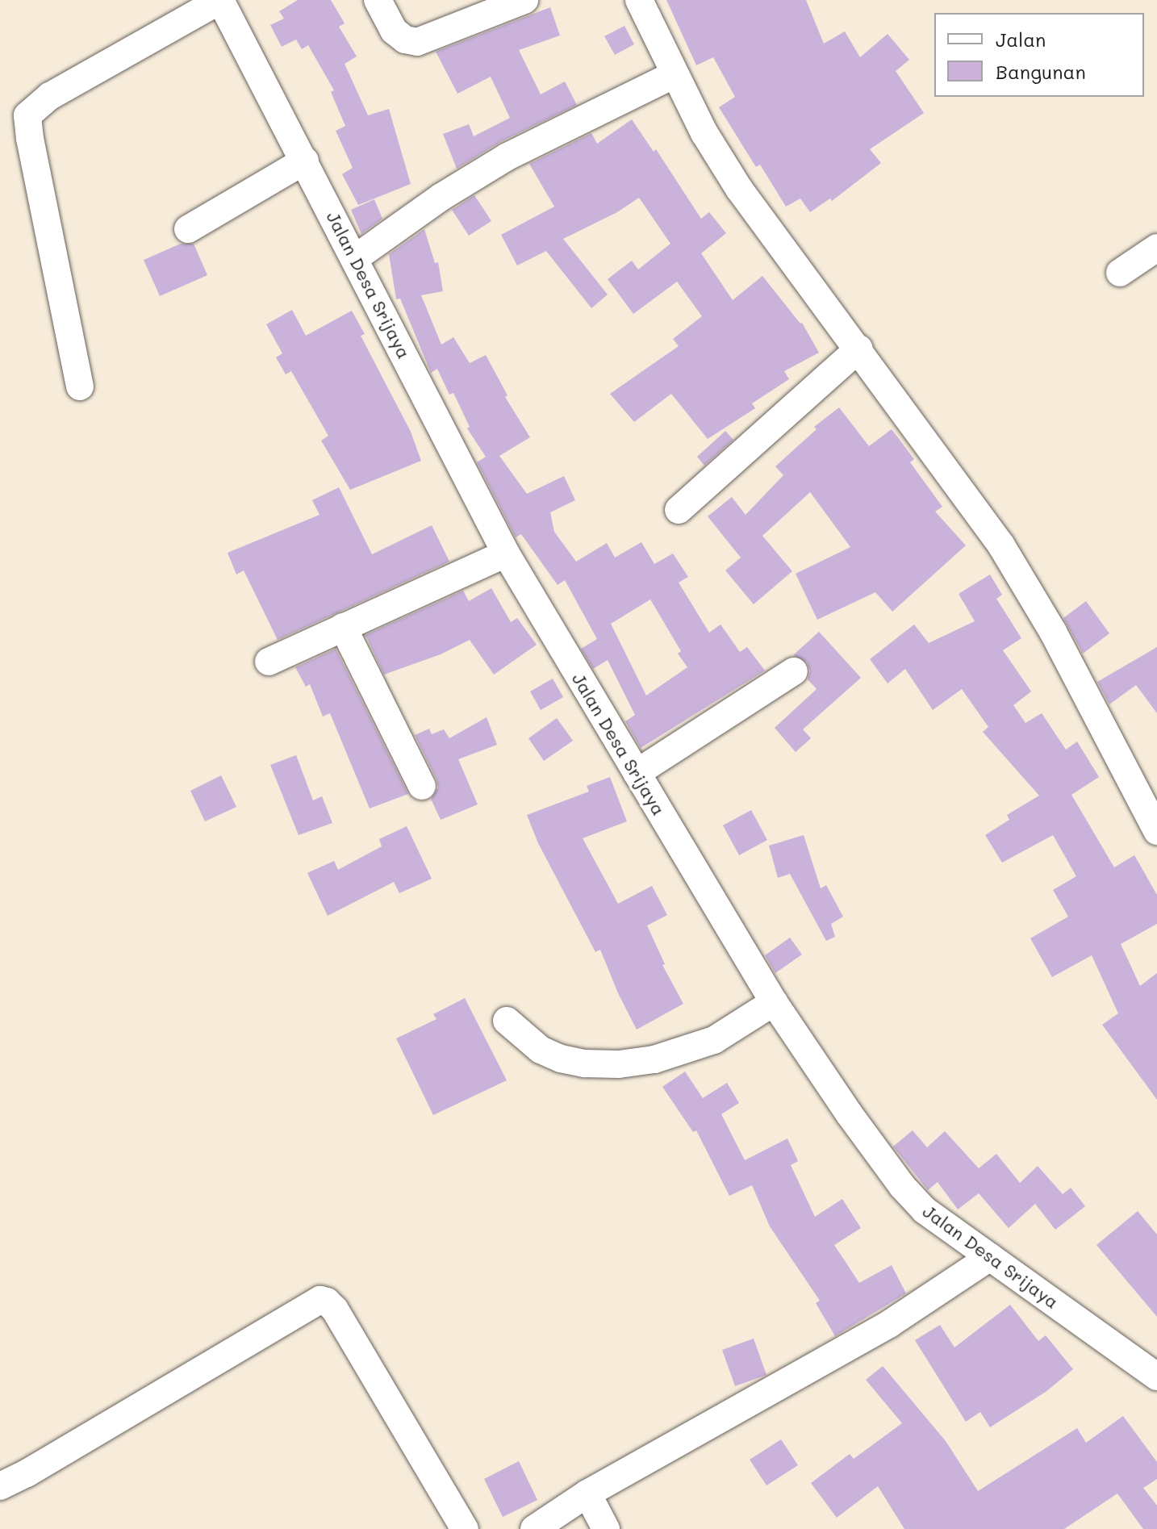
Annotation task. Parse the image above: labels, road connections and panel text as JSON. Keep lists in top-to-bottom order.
{
  "streets": {
    "street": ["Jalan Desa Srijaya"]
  },
  "legend": ["Jalan", "Bangunan"]
}
